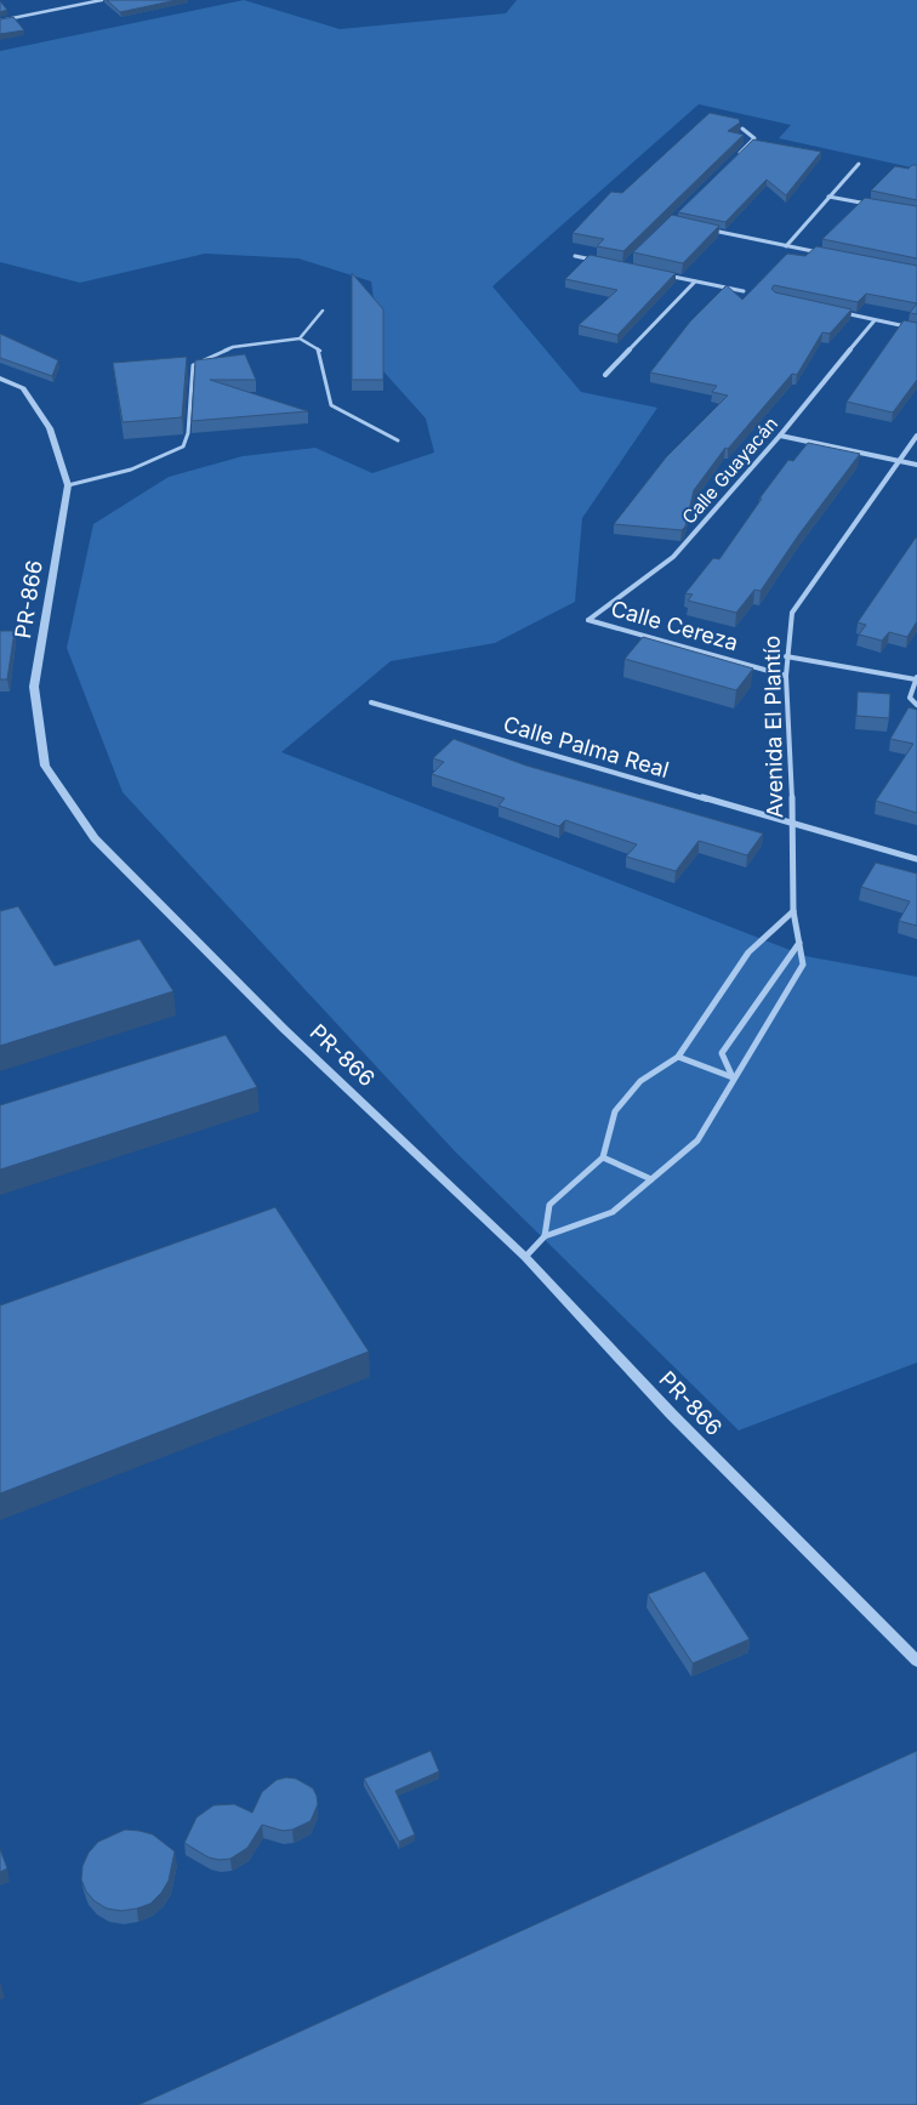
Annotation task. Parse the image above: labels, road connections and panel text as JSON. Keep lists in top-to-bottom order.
{
  "streets": {
    "street": [
      "Calle Guayacán",
      "PR-866",
      "Calle Cereza",
      "Avenida El Plantío",
      "Calle Palma Real"
    ]
  },
  "crossings": [
    ["Calle Guayacán", "Calle Cereza"],
    ["PR-866", "Avenida El Plantío"],
    ["Calle Cereza", "Avenida El Plantío"],
    ["Avenida El Plantío", "Calle Palma Real"]
  ]
}
